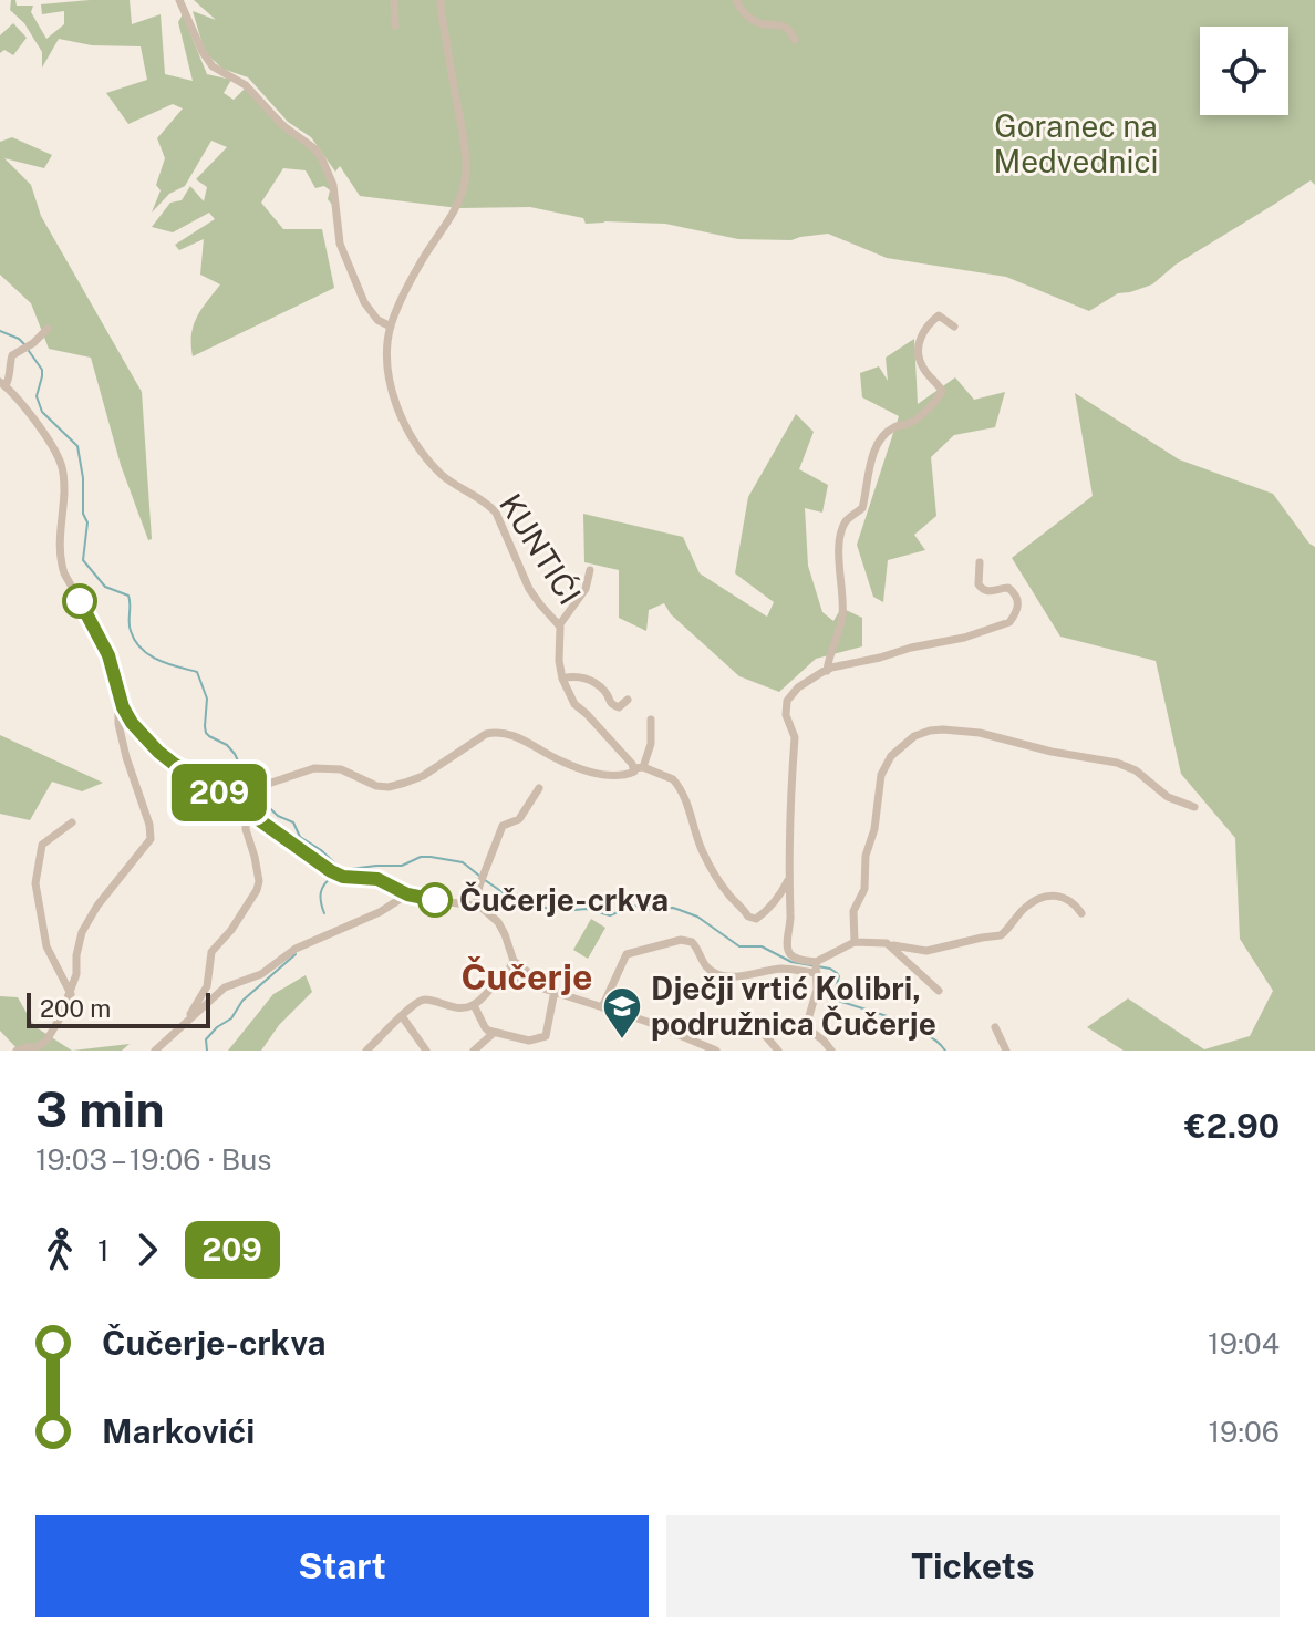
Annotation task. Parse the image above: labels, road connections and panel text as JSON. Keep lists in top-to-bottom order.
{
  "streets": {
    "street": ["KUNTIĆI"]
  },
  "districts": ["Čučerje"],
  "parks": ["Goranec na Medvednici"],
  "places": {
    "other": ["Čučerje-crkva"],
    "school or university": ["Dječji vrtić Kolibri, podružnica Čučerje"]
  },
  "lines": ["bus line 209"],
  "scale_bar": "200 m",
  "page": {
    "on_map": "209",
    "scale": "200 m",
    "heading": ["3 min", "19:03 – 19:06 · Bus", "€2.90"],
    "legs": ["1", "209"],
    "list": [
      {
        "name": "Čučerje-crkva",
        "value": "19:04"
      },
      {
        "name": "Markovići",
        "value": "19:06"
      }
    ],
    "buttons": ["Start", "Tickets"]
  }
}
